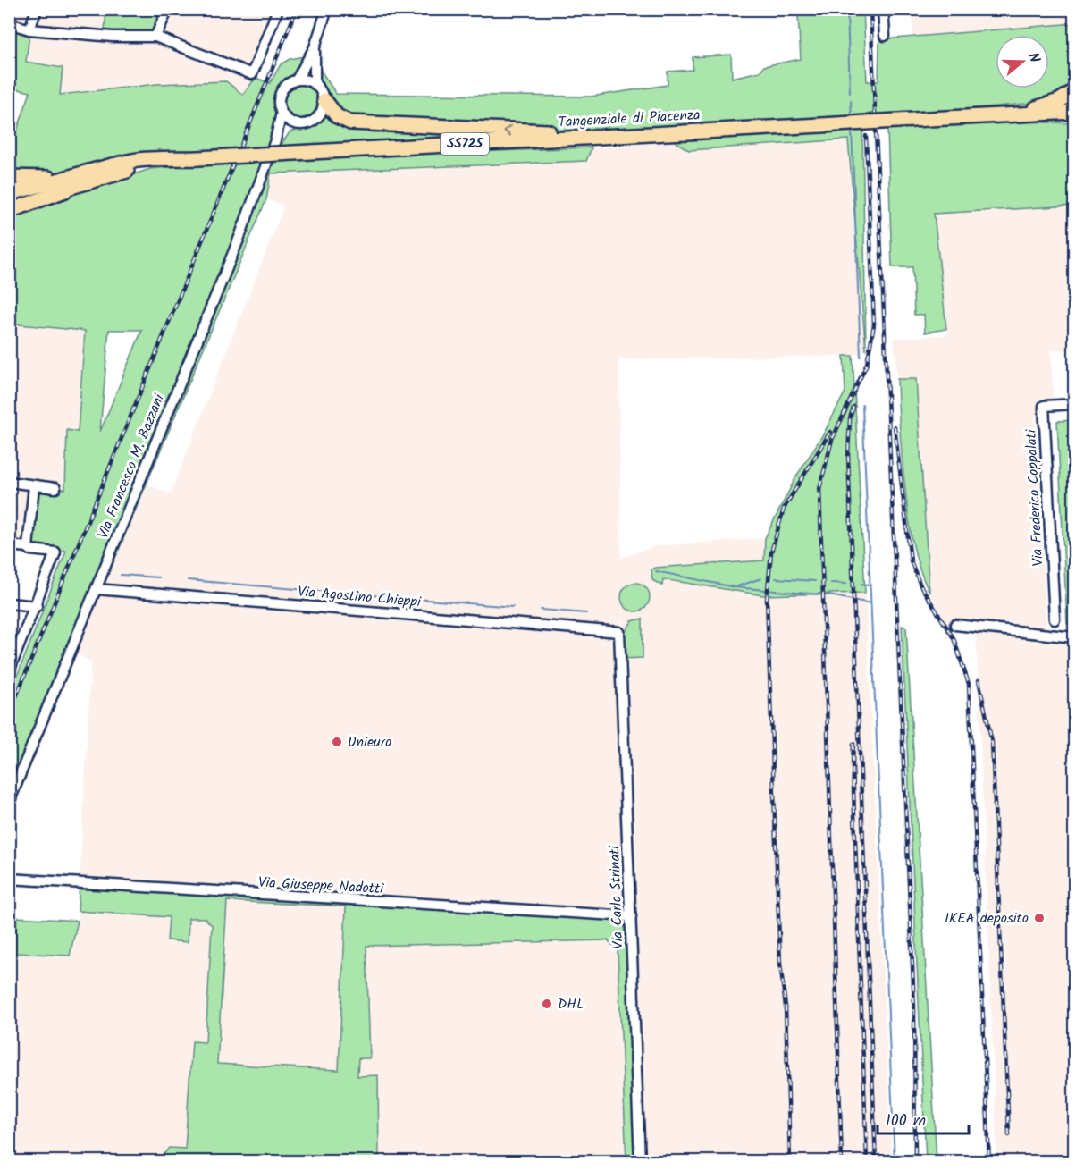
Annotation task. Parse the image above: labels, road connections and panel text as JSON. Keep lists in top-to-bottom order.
{
  "streets": {
    "highway": ["Tangenziale di Piacenza", "SS725"],
    "street": [
      "Via Francesco M. Bazzani",
      "Via Frederico Coppalati",
      "Via Agostino Chieppi",
      "Via Giuseppe Nadotti",
      "Via Carlo Strinati"
    ]
  },
  "crossings": [
    ["Via Francesco M. Bazzani", "Via Agostino Chieppi"],
    ["Via Agostino Chieppi", "Via Carlo Strinati"],
    ["Via Giuseppe Nadotti", "Via Carlo Strinati"]
  ],
  "places": ["Unieuro", "IKEA deposito", "DHL"],
  "scale_bar": "100 m",
  "north": "right"
}
